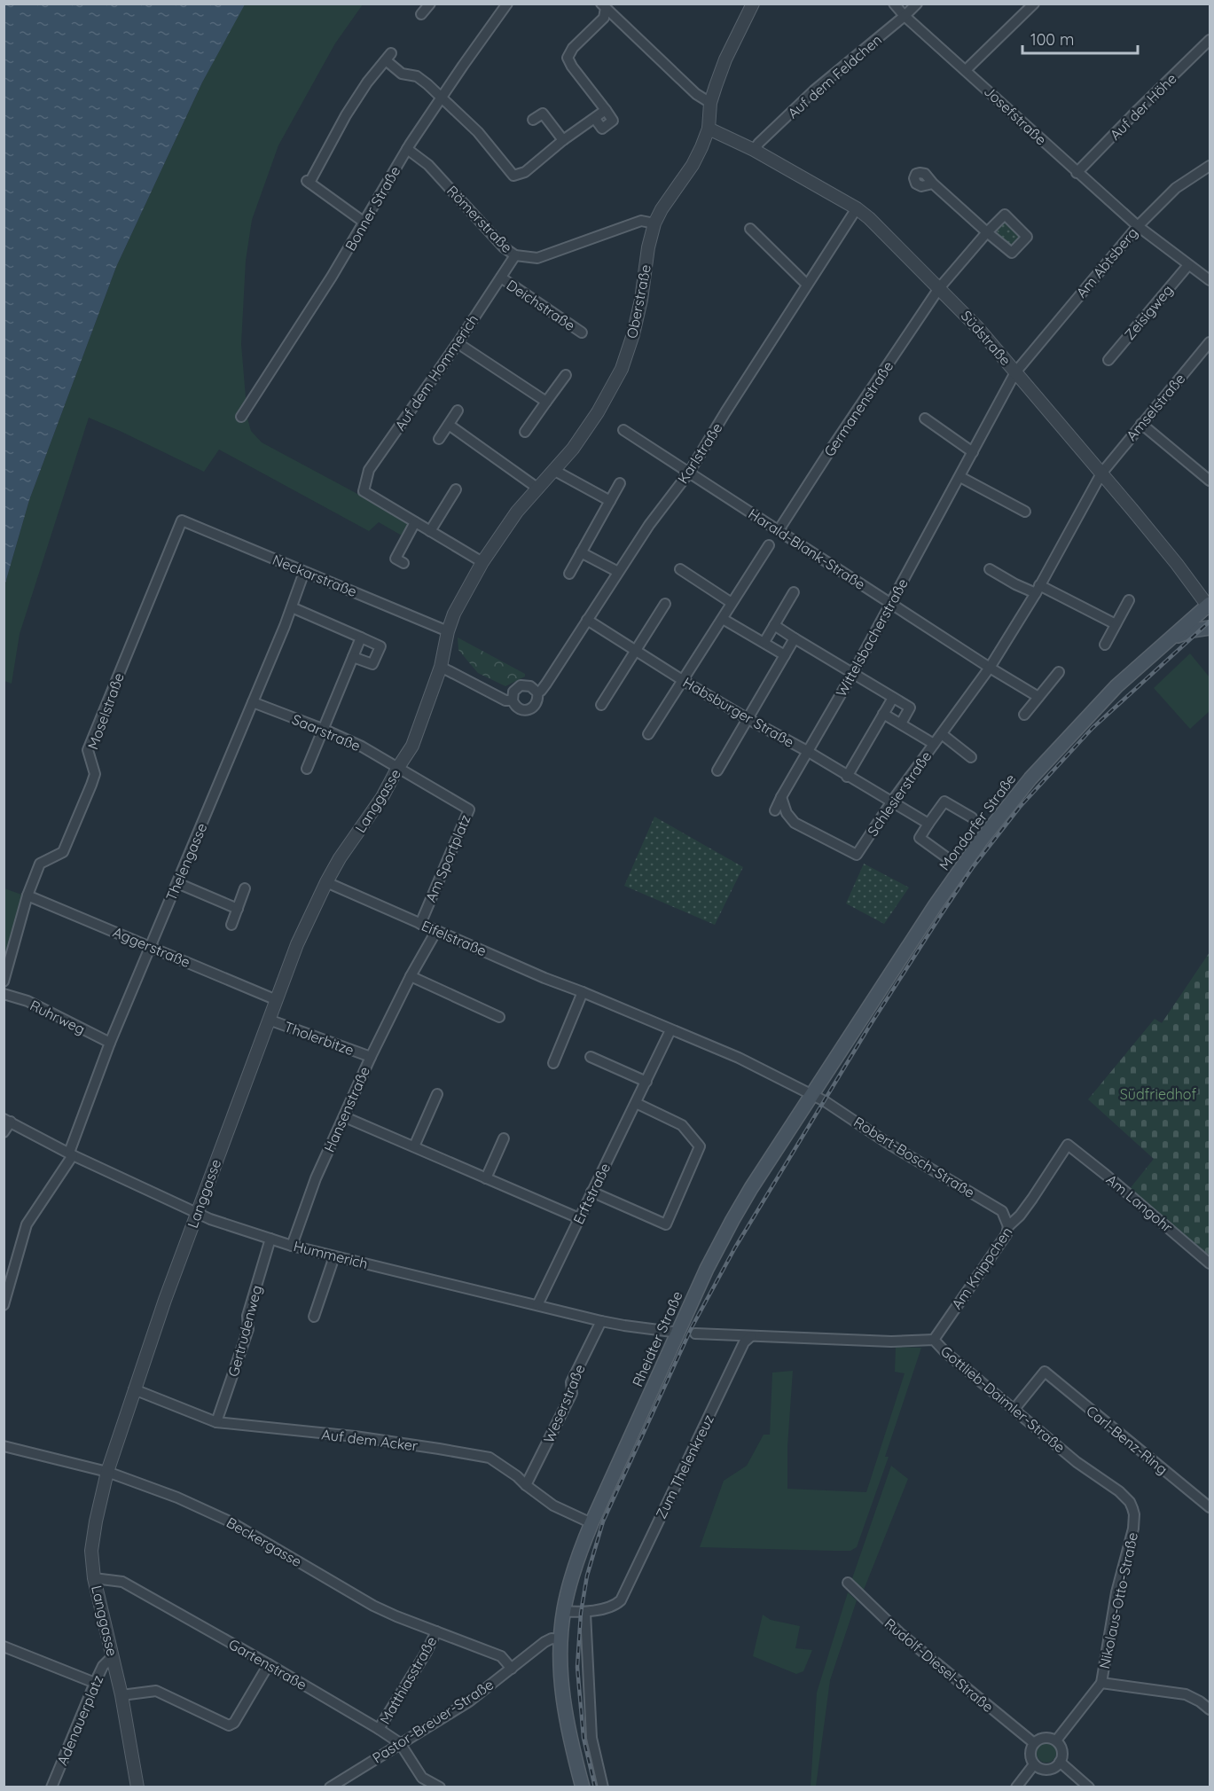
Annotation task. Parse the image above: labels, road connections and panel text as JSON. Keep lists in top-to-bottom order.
{
  "streets": {
    "main road": ["Mondorfer Straße", "Rheidter Straße"],
    "street": [
      "Auf dem Feldchen",
      "Auf der Höhe",
      "Josefstraße",
      "Bonner Straße",
      "Römerstraße",
      "Am Abtsberg",
      "Oberstraße",
      "Deichstraße",
      "Zeisigweg",
      "Südstraße",
      "Auf dem Hommerich",
      "Amselstraße",
      "Germanenstraße",
      "Karlstraße",
      "Harald-Blank-Straße",
      "Neckarstraße",
      "Wittelsbacherstraße",
      "Moselstraße",
      "Habsburger Straße",
      "Saarstraße",
      "Schlesierstraße",
      "Langgasse",
      "Am Sportplatz",
      "Thelengasse",
      "Eifelstraße",
      "Aggerstraße",
      "Ruhrweg",
      "Tholerbitze",
      "Hansenstraße",
      "Robert-Bosch-Straße",
      "Erftstraße",
      "Am Langohr",
      "Hummerich",
      "Am Knippchen",
      "Gertrudenweg",
      "Gottlieb-Daimler-Straße",
      "Weserstraße",
      "Auf dem Acker",
      "Carl-Benz-Ring",
      "Zum Thelenkreuz",
      "Beckergasse",
      "Nikolaus-Otto-Straße",
      "Gartenstraße",
      "Rudolf-Diesel-Straße",
      "Matthiasstraße",
      "Adenauerplatz",
      "Pastor-Breuer-Straße"
    ]
  },
  "crossings": [
    ["Auf dem Feldchen", "Josefstraße"],
    ["Auf dem Feldchen", "Südstraße"],
    ["Auf der Höhe", "Josefstraße"],
    ["Josefstraße", "Am Abtsberg"],
    ["Josefstraße", "Zeisigweg"],
    ["Bonner Straße", "Römerstraße"],
    ["Römerstraße", "Oberstraße"],
    ["Römerstraße", "Auf dem Hommerich"],
    ["Am Abtsberg", "Südstraße"],
    ["Am Abtsberg", "Wittelsbacherstraße"],
    ["Oberstraße", "Südstraße"],
    ["Oberstraße", "Neckarstraße"],
    ["Oberstraße", "Langgasse"],
    ["Deichstraße", "Auf dem Hommerich"],
    ["Südstraße", "Amselstraße"],
    ["Südstraße", "Germanenstraße"],
    ["Südstraße", "Karlstraße"],
    ["Südstraße", "Wittelsbacherstraße"],
    ["Südstraße", "Schlesierstraße"],
    ["Südstraße", "Mondorfer Straße"],
    ["Amselstraße", "Schlesierstraße"],
    ["Germanenstraße", "Harald-Blank-Straße"],
    ["Karlstraße", "Harald-Blank-Straße"],
    ["Karlstraße", "Habsburger Straße"],
    ["Karlstraße", "Langgasse"],
    ["Harald-Blank-Straße", "Wittelsbacherstraße"],
    ["Harald-Blank-Straße", "Schlesierstraße"],
    ["Neckarstraße", "Moselstraße"],
    ["Neckarstraße", "Langgasse"],
    ["Neckarstraße", "Thelengasse"],
    ["Wittelsbacherstraße", "Habsburger Straße"],
    ["Wittelsbacherstraße", "Schlesierstraße"],
    ["Moselstraße", "Aggerstraße"],
    ["Habsburger Straße", "Schlesierstraße"],
    ["Saarstraße", "Langgasse"],
    ["Saarstraße", "Am Sportplatz"],
    ["Saarstraße", "Thelengasse"],
    ["Langgasse", "Am Sportplatz"],
    ["Langgasse", "Eifelstraße"],
    ["Langgasse", "Aggerstraße"],
    ["Langgasse", "Tholerbitze"],
    ["Langgasse", "Hummerich"],
    ["Langgasse", "Auf dem Acker"],
    ["Langgasse", "Beckergasse"],
    ["Langgasse", "Gartenstraße"],
    ["Langgasse", "Adenauerplatz"],
    ["Mondorfer Straße", "Eifelstraße"],
    ["Mondorfer Straße", "Robert-Bosch-Straße"],
    ["Mondorfer Straße", "Rheidter Straße"],
    ["Am Sportplatz", "Eifelstraße"],
    ["Thelengasse", "Aggerstraße"],
    ["Thelengasse", "Ruhrweg"],
    ["Thelengasse", "Hummerich"],
    ["Eifelstraße", "Hansenstraße"],
    ["Eifelstraße", "Robert-Bosch-Straße"],
    ["Eifelstraße", "Erftstraße"],
    ["Eifelstraße", "Rheidter Straße"],
    ["Tholerbitze", "Hansenstraße"],
    ["Hansenstraße", "Hummerich"],
    ["Robert-Bosch-Straße", "Am Knippchen"],
    ["Robert-Bosch-Straße", "Rheidter Straße"],
    ["Erftstraße", "Hummerich"],
    ["Am Langohr", "Am Knippchen"],
    ["Hummerich", "Gertrudenweg"],
    ["Hummerich", "Rheidter Straße"],
    ["Hummerich", "Weserstraße"],
    ["Am Knippchen", "Gottlieb-Daimler-Straße"],
    ["Gertrudenweg", "Auf dem Acker"],
    ["Rheidter Straße", "Auf dem Acker"],
    ["Rheidter Straße", "Pastor-Breuer-Straße"],
    ["Gottlieb-Daimler-Straße", "Carl-Benz-Ring"],
    ["Gottlieb-Daimler-Straße", "Zum Thelenkreuz"],
    ["Gottlieb-Daimler-Straße", "Nikolaus-Otto-Straße"],
    ["Weserstraße", "Auf dem Acker"],
    ["Beckergasse", "Matthiasstraße"],
    ["Beckergasse", "Pastor-Breuer-Straße"],
    ["Nikolaus-Otto-Straße", "Rudolf-Diesel-Straße"],
    ["Gartenstraße", "Matthiasstraße"],
    ["Gartenstraße", "Pastor-Breuer-Straße"]
  ],
  "parks": ["Südfriedhof"],
  "scale_bar": "100 m"
}
